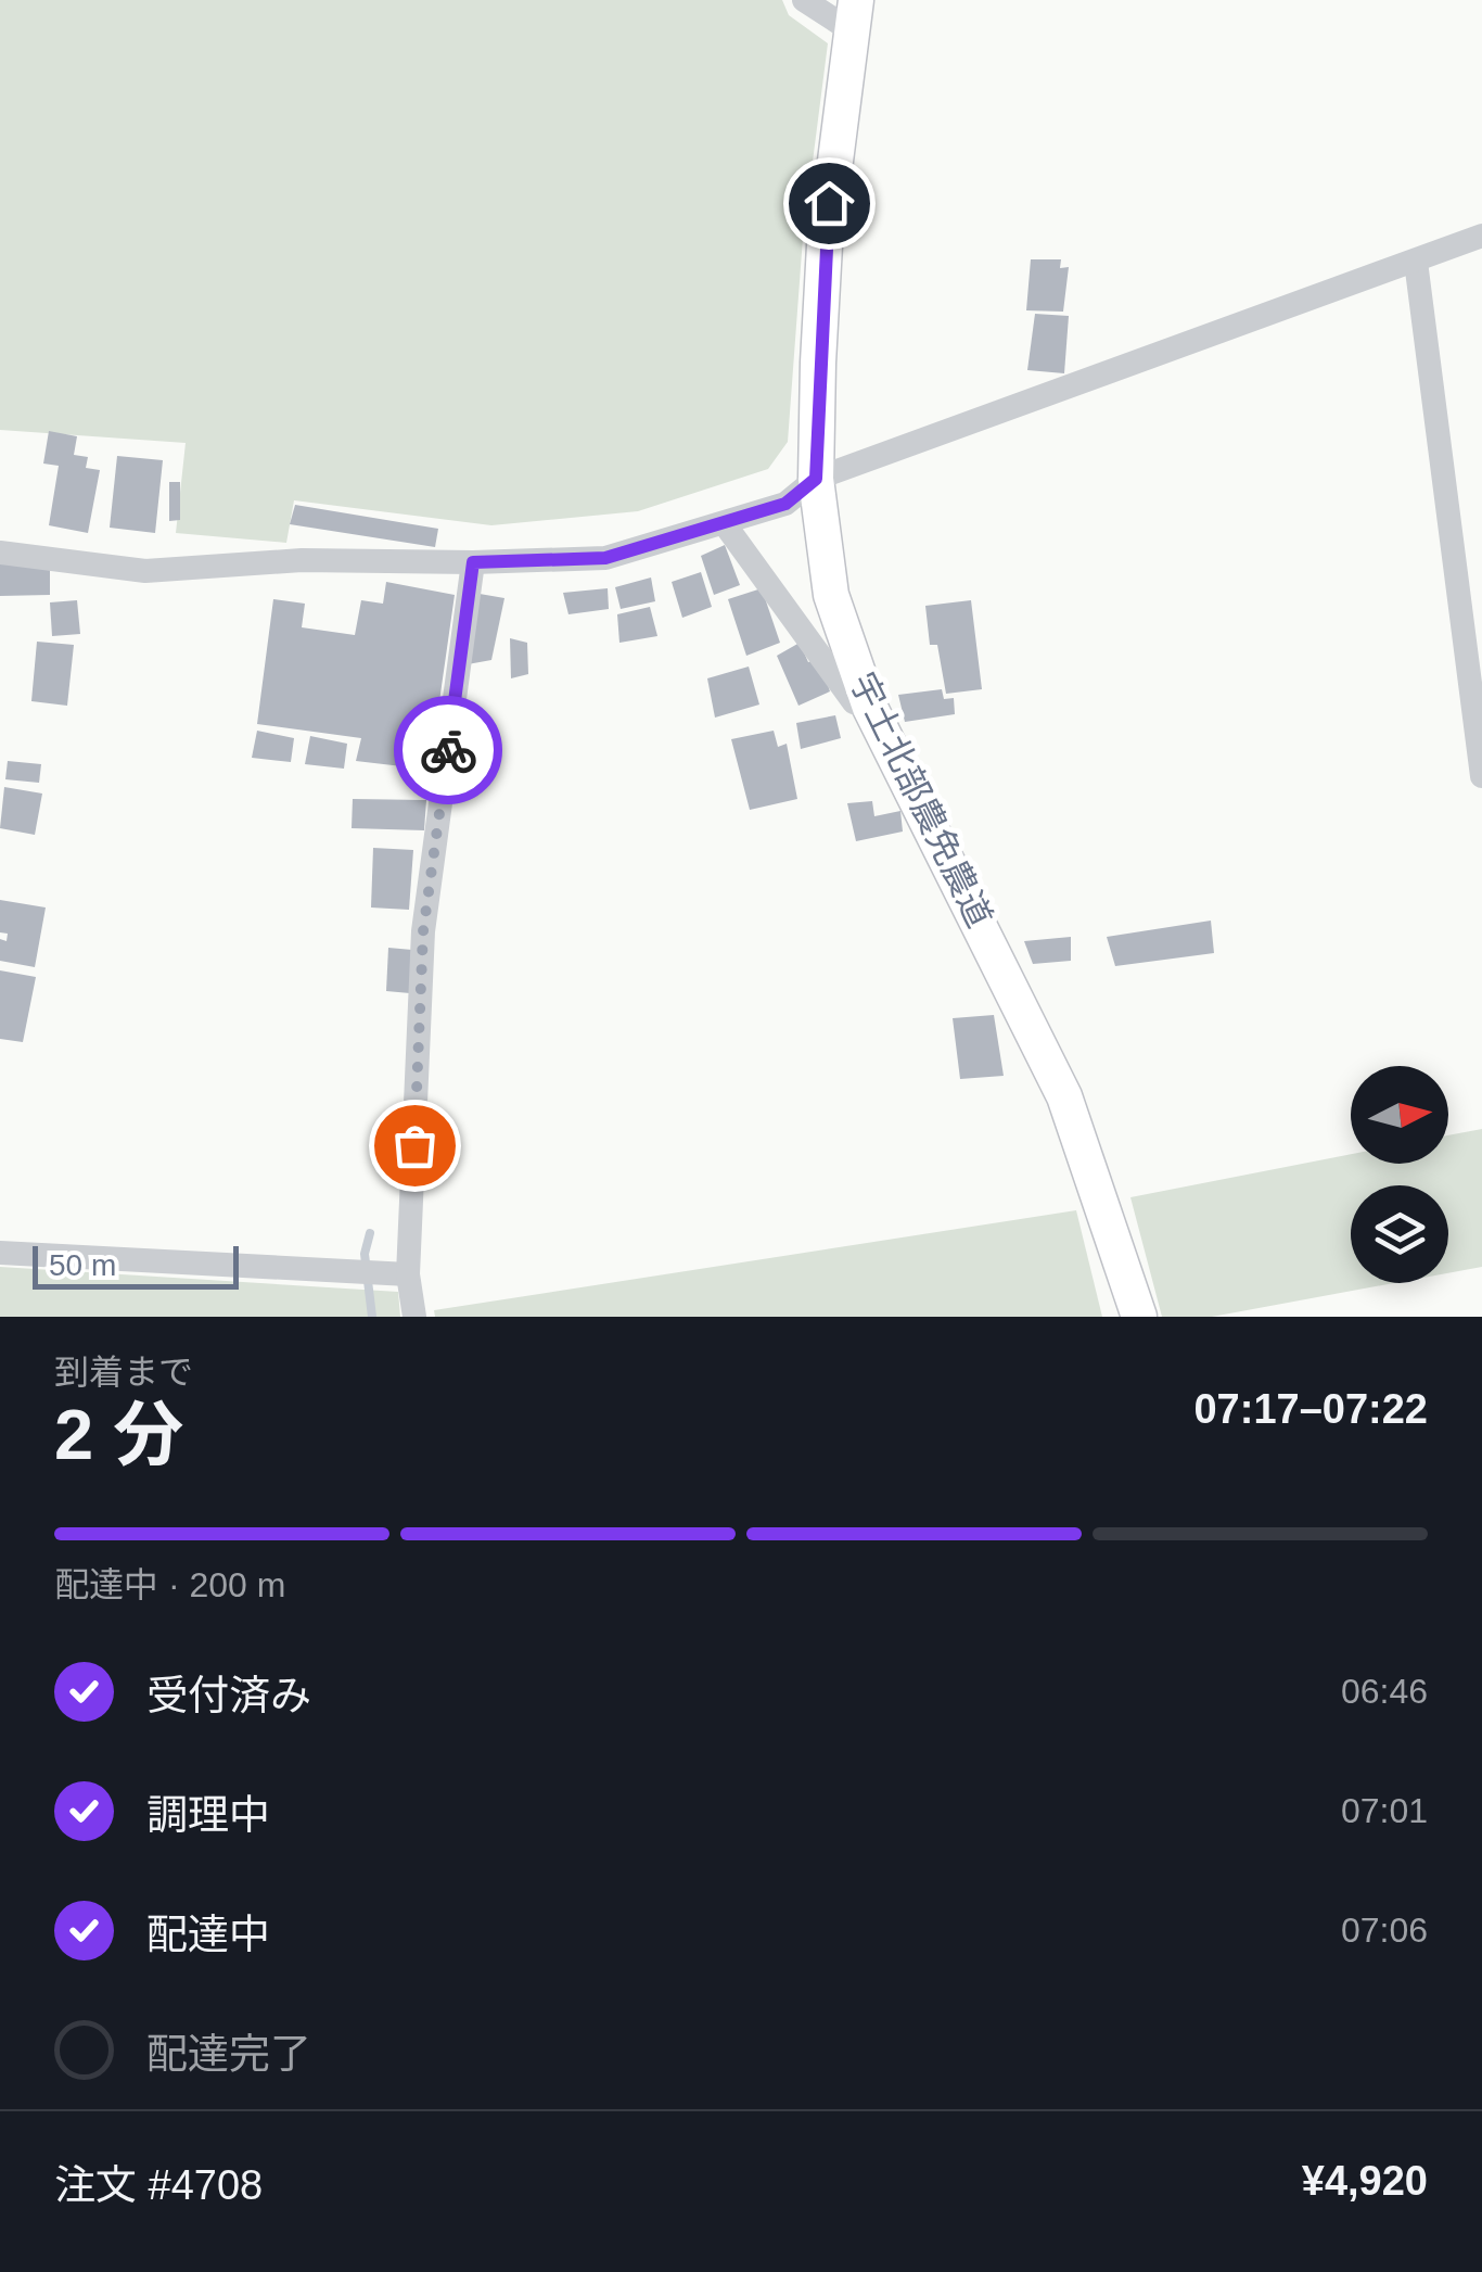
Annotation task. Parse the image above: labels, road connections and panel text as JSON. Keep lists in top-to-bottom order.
{
  "streets": {
    "street": ["宇土北部農免農道"]
  },
  "scale_bar": "50 m",
  "north": "right",
  "page": {
    "scale": "50 m",
    "heading": ["2 分", "到着まで", "07:17–07:22"],
    "panel": ["注文 #4708", "¥4,920"],
    "bar": "配達中 · 200 m",
    "list": [
      ["受付済み", "06:46"],
      ["調理中", "07:01"],
      ["配達中", "07:06"],
      "配達完了"
    ]
  }
}
